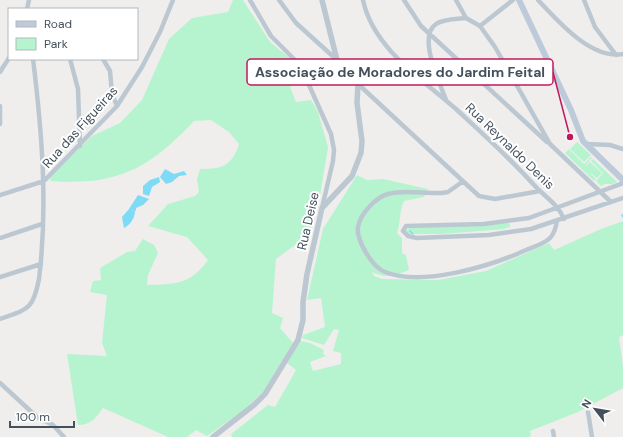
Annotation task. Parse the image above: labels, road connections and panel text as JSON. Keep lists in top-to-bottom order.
{
  "streets": {
    "street": ["Rua das Figueiras", "Rua Reynaldo Denis", "Rua Deise"]
  },
  "places": ["Associação de Moradores do Jardim Feital"],
  "legend": ["Road", "Park"],
  "scale_bar": "100 m",
  "north": "top left"
}
